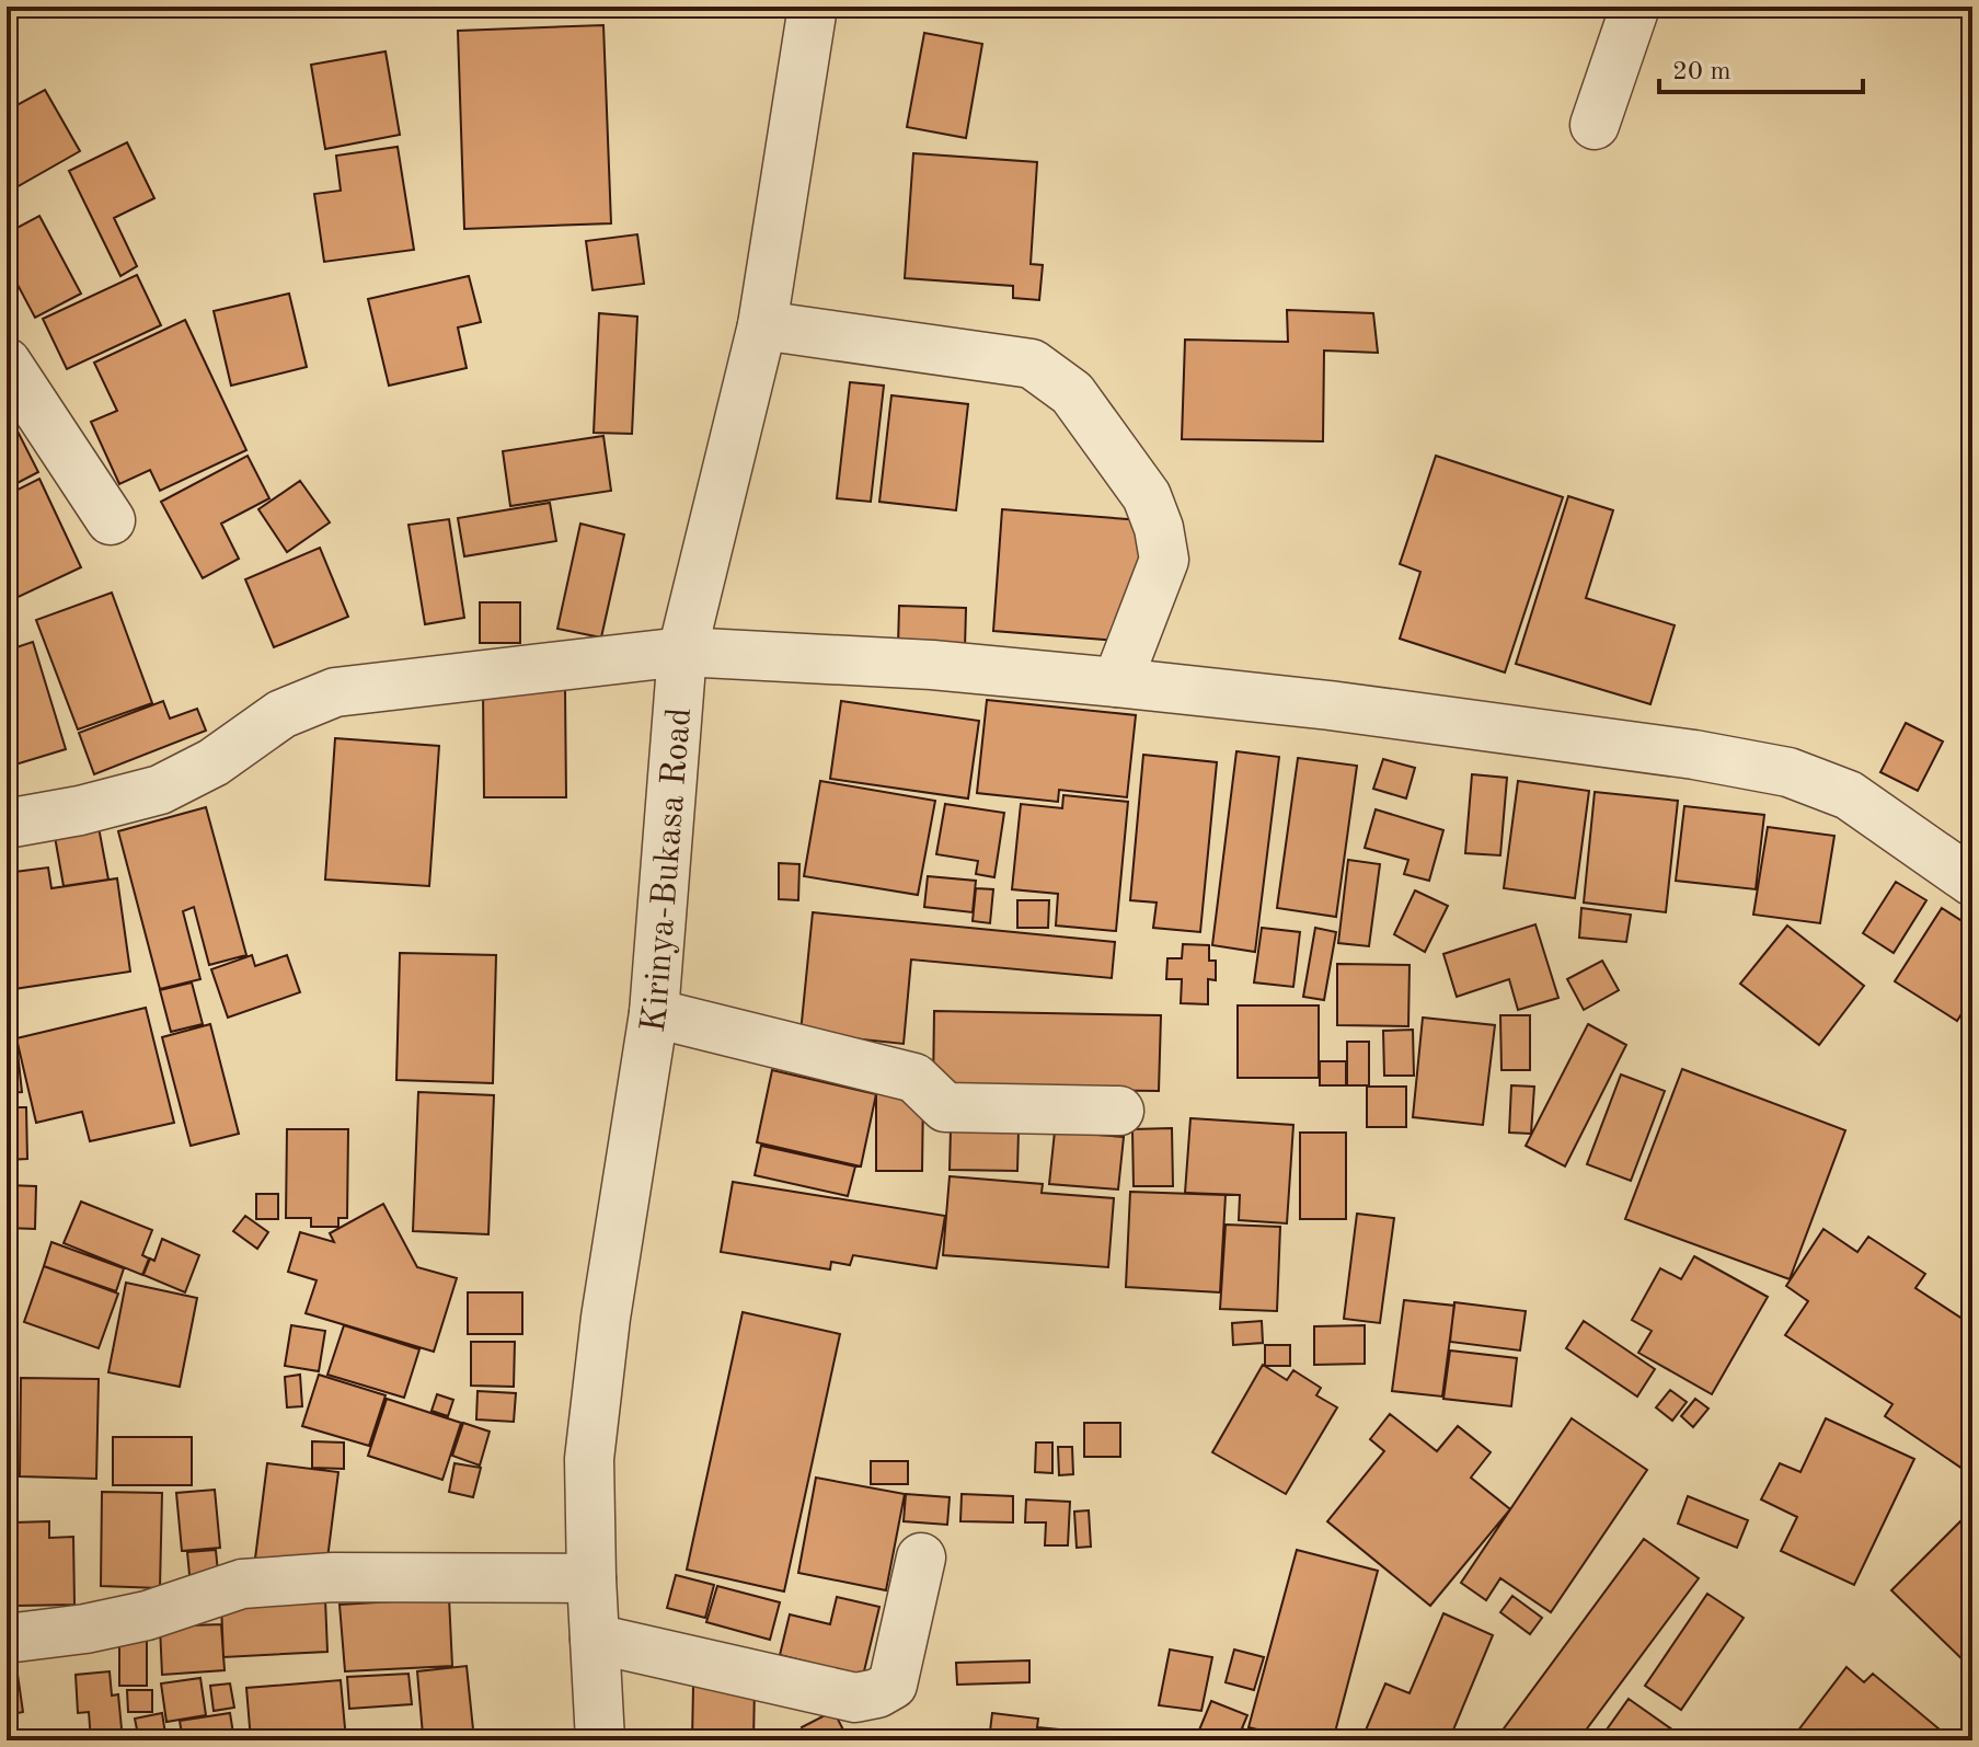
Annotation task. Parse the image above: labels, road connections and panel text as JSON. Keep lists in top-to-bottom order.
{
  "streets": {
    "street": ["Kirinya-Bukasa Road"]
  },
  "scale_bar": "20 m"
}
